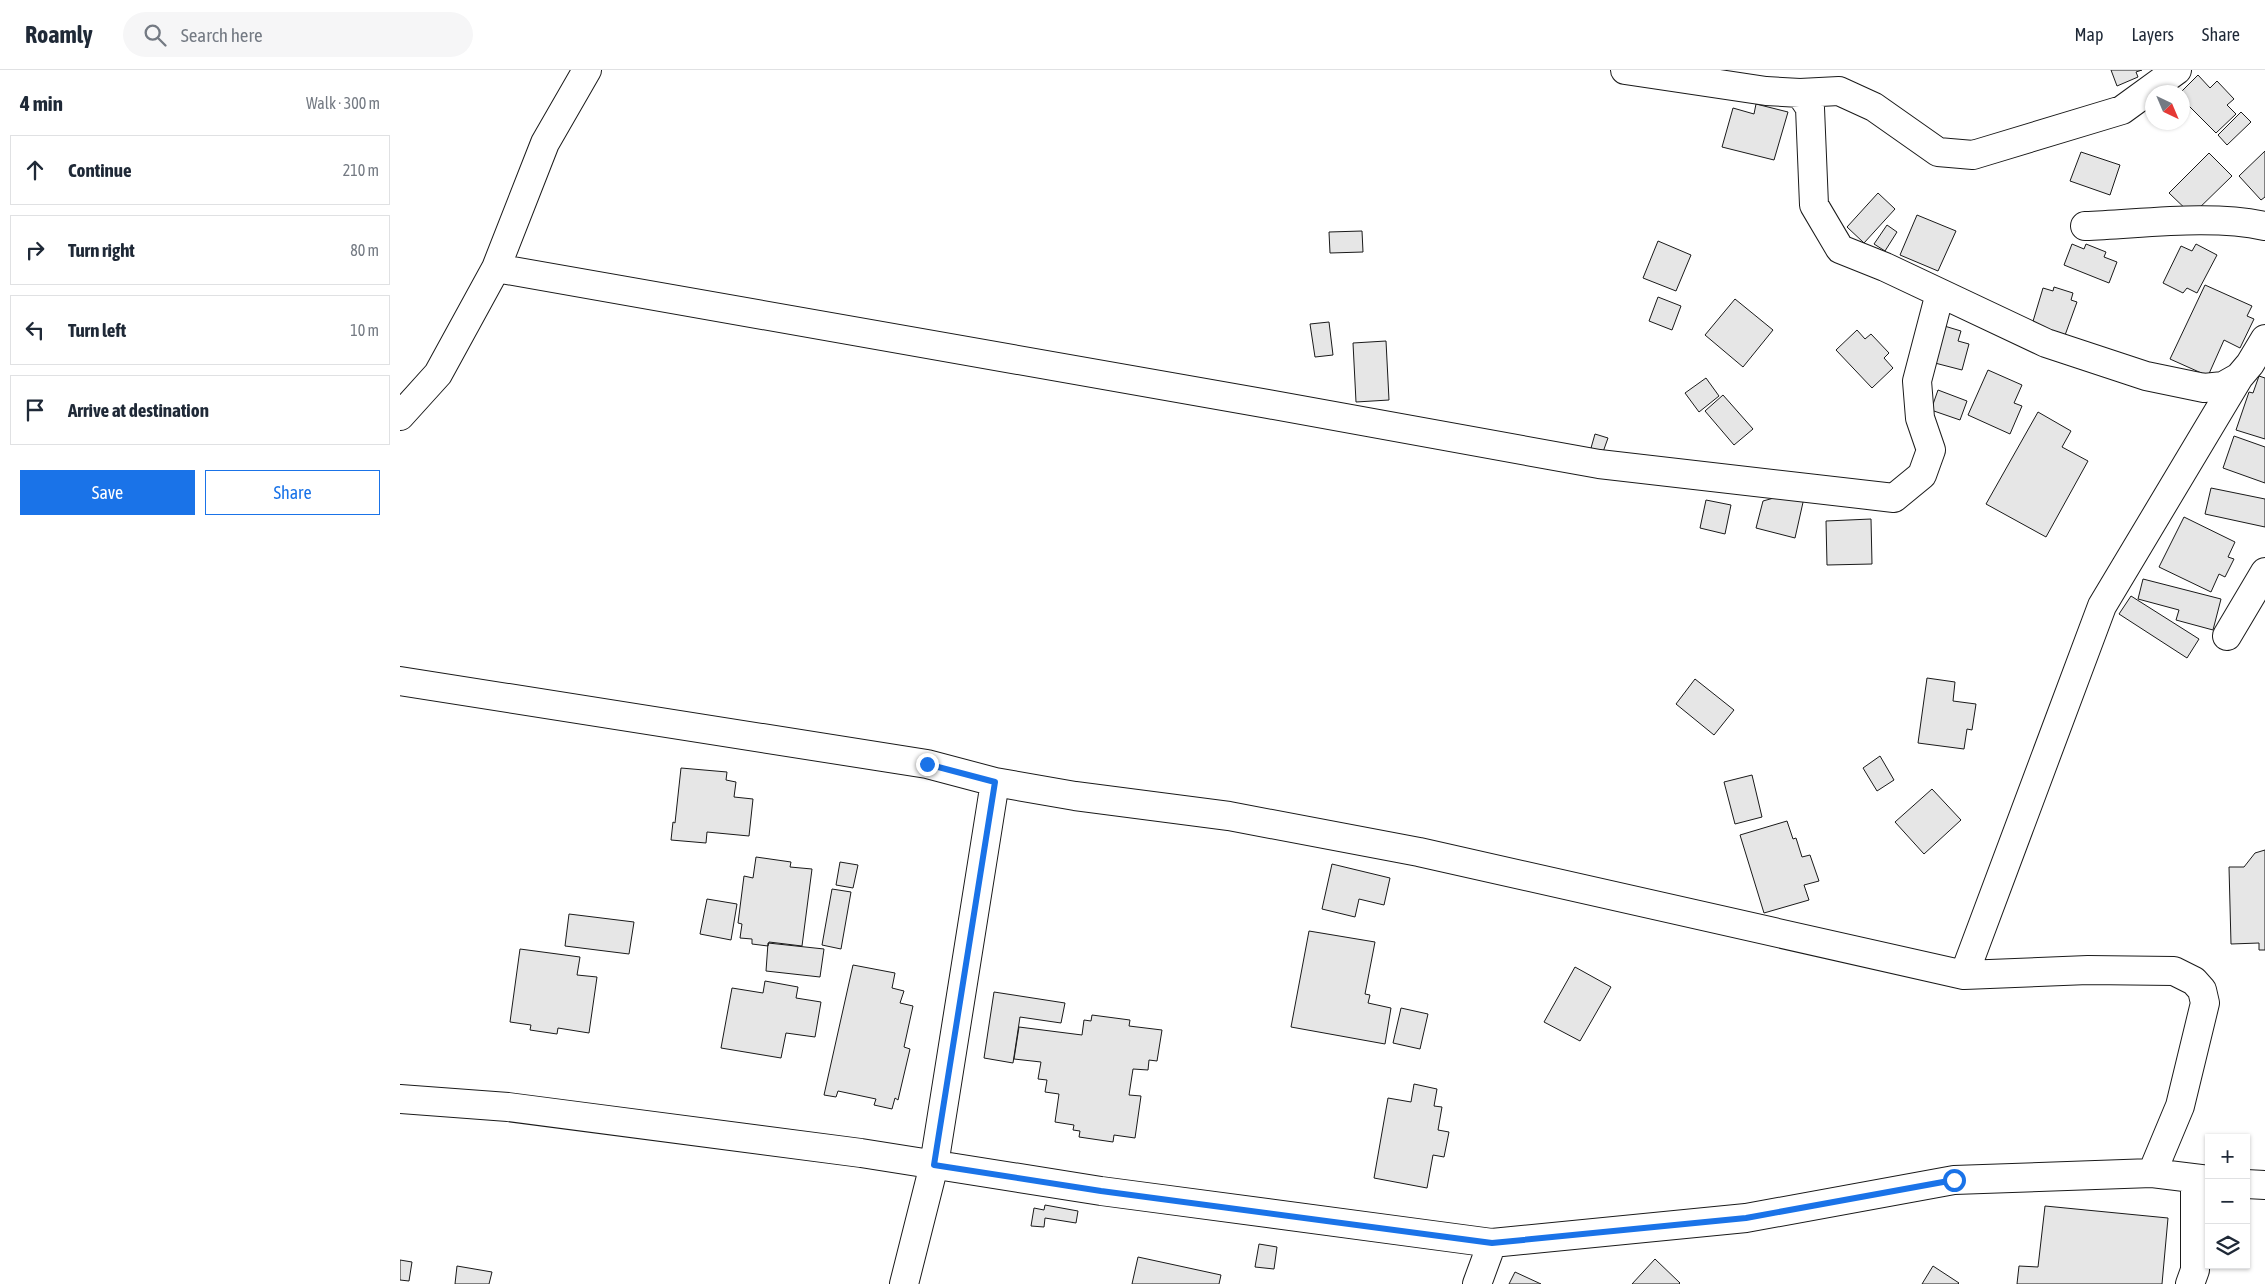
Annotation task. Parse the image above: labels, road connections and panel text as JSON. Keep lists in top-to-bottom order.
{
  "north": "bottom right",
  "page": {
    "header": "Roamly",
    "search": "Search here",
    "nav": ["Map", "Layers", "Share"],
    "heading": ["4 min", "Walk · 300 m"],
    "list": [
      ["Continue", "210 m"],
      ["Turn right", "80 m"],
      ["Turn left", "10 m"],
      "Arrive at destination"
    ],
    "buttons": ["Save", "Share"],
    "map_buttons": ["+", "−"]
  }
}
